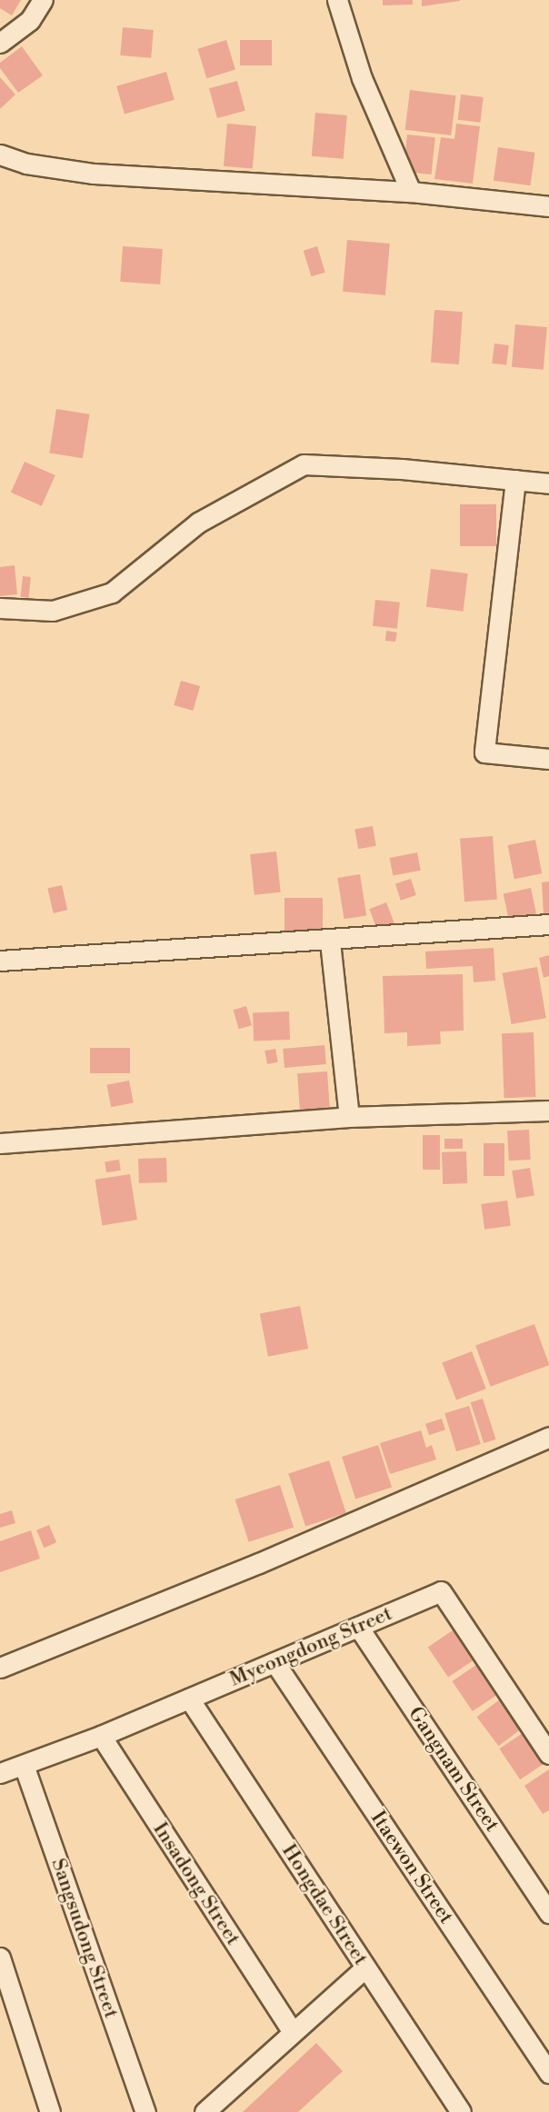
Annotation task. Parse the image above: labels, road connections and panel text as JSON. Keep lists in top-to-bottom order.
{
  "streets": {
    "street": [
      "Myeongdong Street",
      "Gangnam Street",
      "Itaewon Street",
      "Insadong Street",
      "Hongdae Street",
      "Sangsudong Street"
    ]
  },
  "crossings": [
    ["Myeongdong Street", "Gangnam Street"],
    ["Myeongdong Street", "Itaewon Street"],
    ["Myeongdong Street", "Insadong Street"],
    ["Myeongdong Street", "Hongdae Street"],
    ["Myeongdong Street", "Sangsudong Street"]
  ]
}
